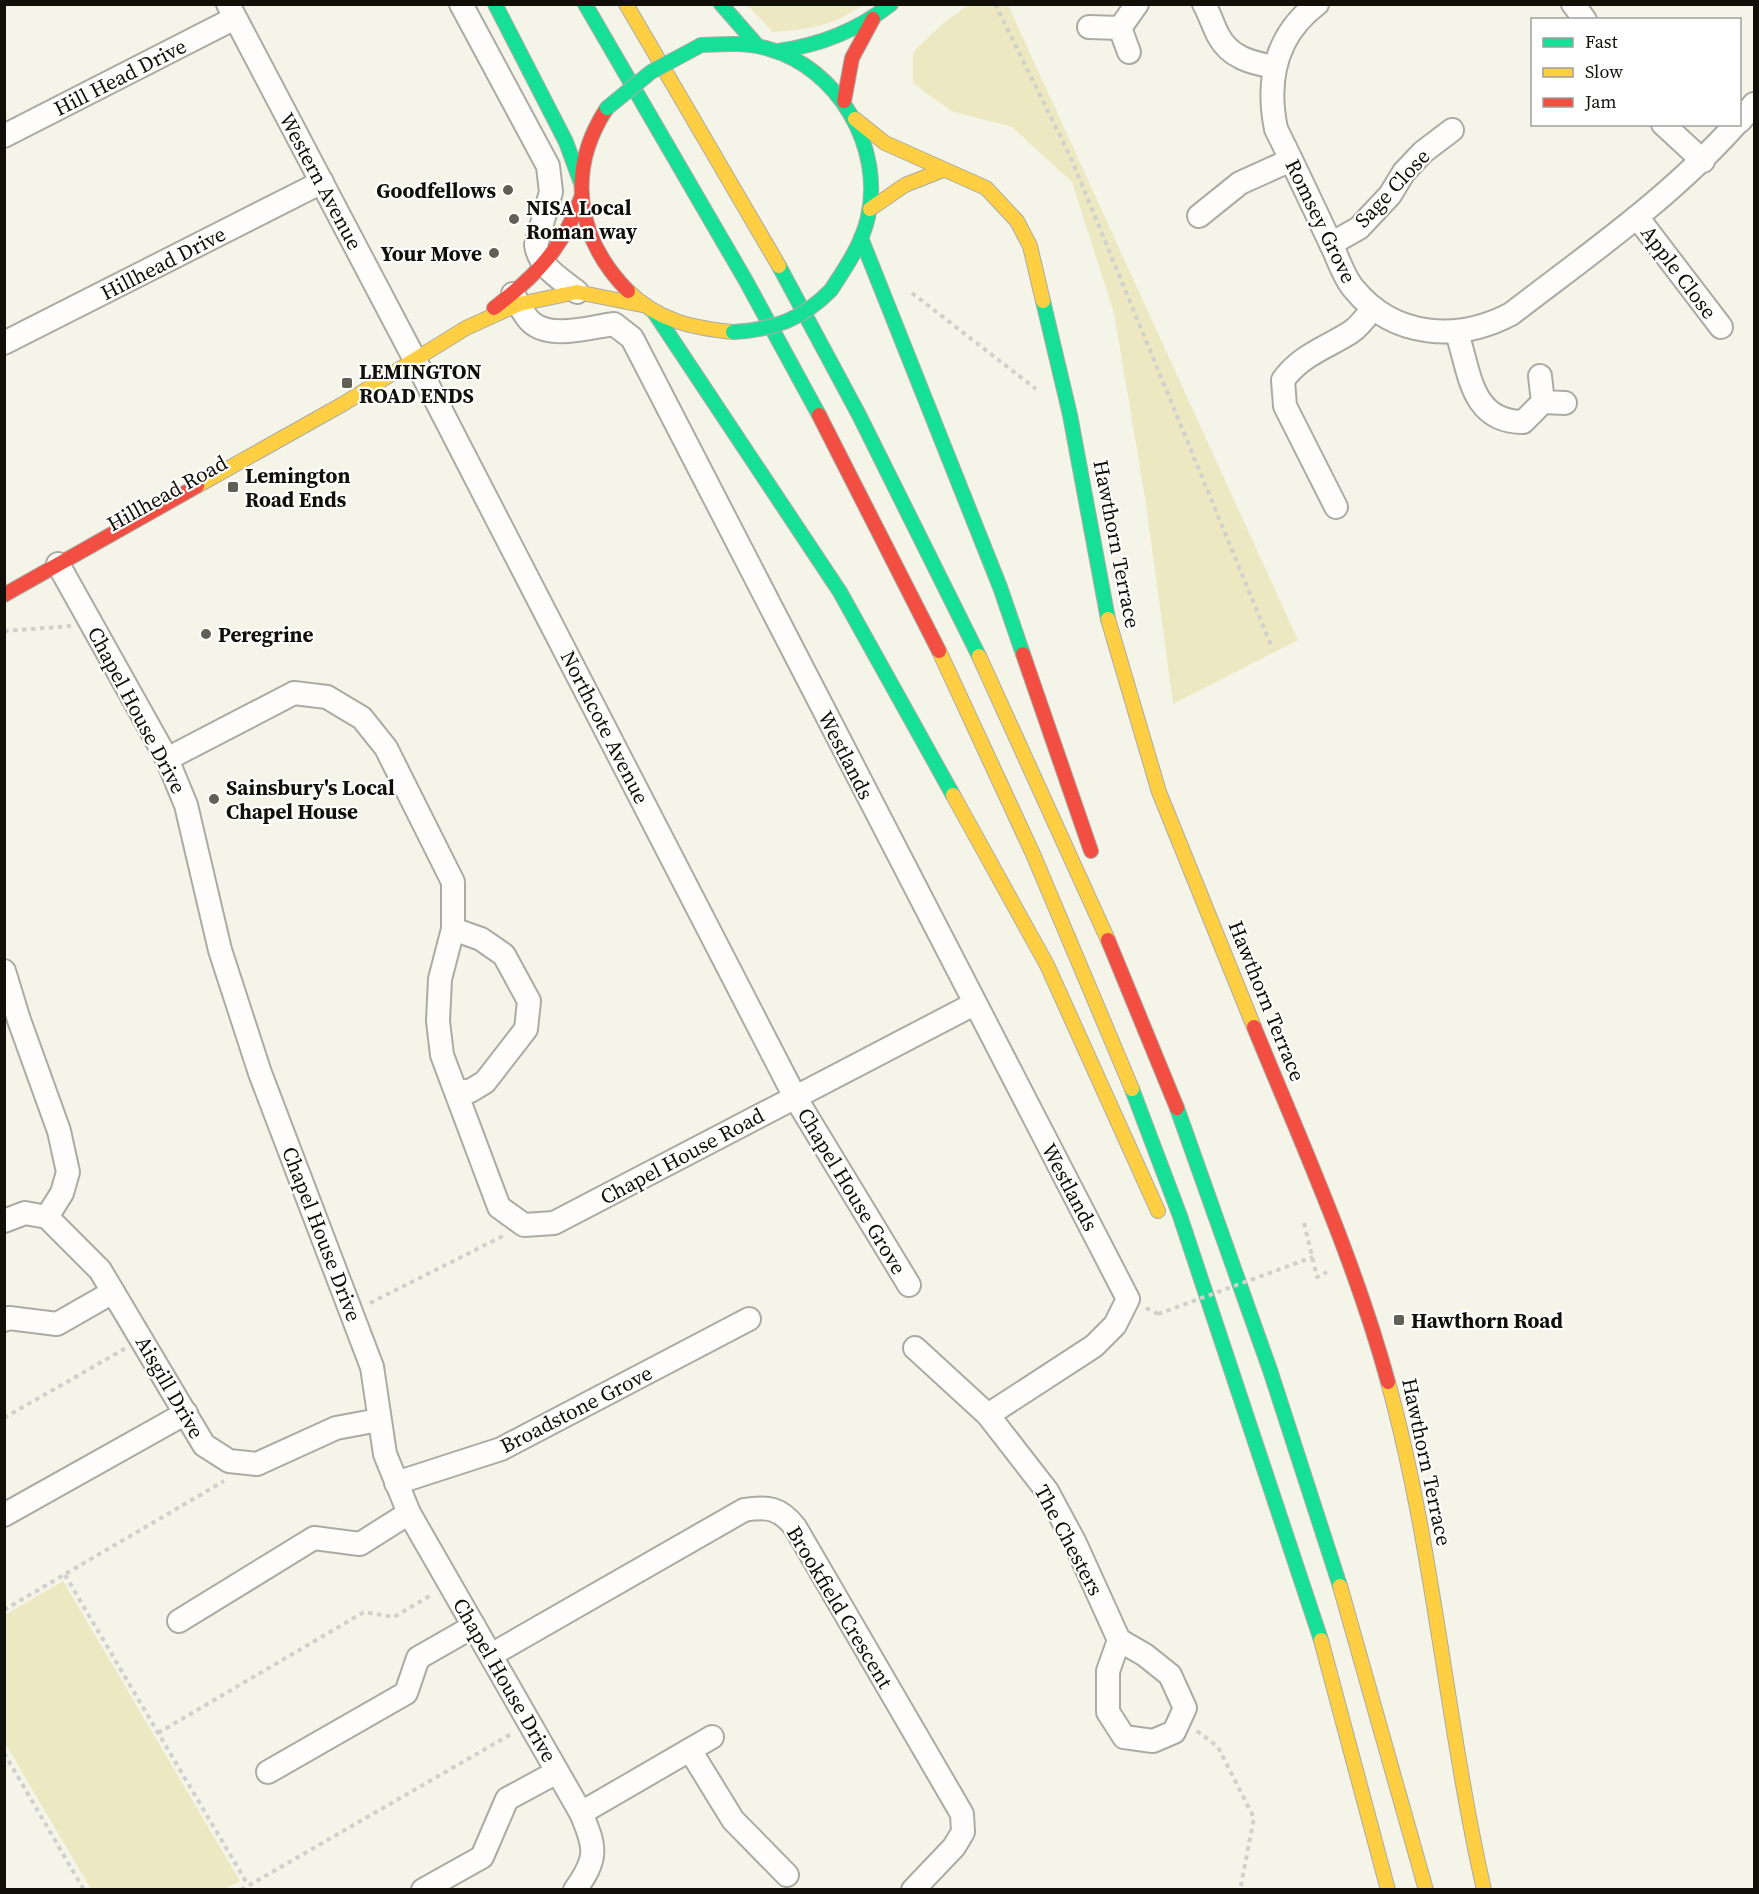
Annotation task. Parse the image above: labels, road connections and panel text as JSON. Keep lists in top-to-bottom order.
{
  "streets": {
    "main road": ["Hillhead Road", "Hawthorn Terrace"],
    "street": [
      "Hill Head Drive",
      "Western Avenue",
      "Sage Close",
      "Romsey Grove",
      "Hillhead Drive",
      "Apple Close",
      "Chapel House Drive",
      "Northcote Avenue",
      "Westlands",
      "Chapel House Road",
      "Chapel House Grove",
      "Aisgill Drive",
      "Broadstone Grove",
      "The Chesters",
      "Brookfield Crescent"
    ]
  },
  "crossings": [
    ["Hill Head Drive", "Western Avenue"],
    ["Western Avenue", "Hillhead Drive"],
    ["Western Avenue", "Hillhead Road"],
    ["Western Avenue", "Northcote Avenue"],
    ["Sage Close", "Romsey Grove"],
    ["Romsey Grove", "Apple Close"],
    ["Hillhead Road", "Chapel House Drive"],
    ["Hillhead Road", "Northcote Avenue"],
    ["Hillhead Road", "Westlands"],
    ["Chapel House Drive", "Aisgill Drive"],
    ["Chapel House Drive", "Broadstone Grove"],
    ["Chapel House Drive", "Brookfield Crescent"],
    ["Northcote Avenue", "Chapel House Road"],
    ["Northcote Avenue", "Chapel House Grove"],
    ["Westlands", "Chapel House Road"],
    ["Westlands", "The Chesters"],
    ["Chapel House Road", "Chapel House Grove"]
  ],
  "places": {
    "other": [
      "Goodfellows",
      "NISA Local Roman way",
      "Your Move",
      "Peregrine",
      "Sainsbury's Local Chapel House"
    ],
    "transit": ["LEMINGTON ROAD ENDS", "Lemington Road Ends", "Hawthorn Road"]
  },
  "legend": ["Fast", "Slow", "Jam"]
}
